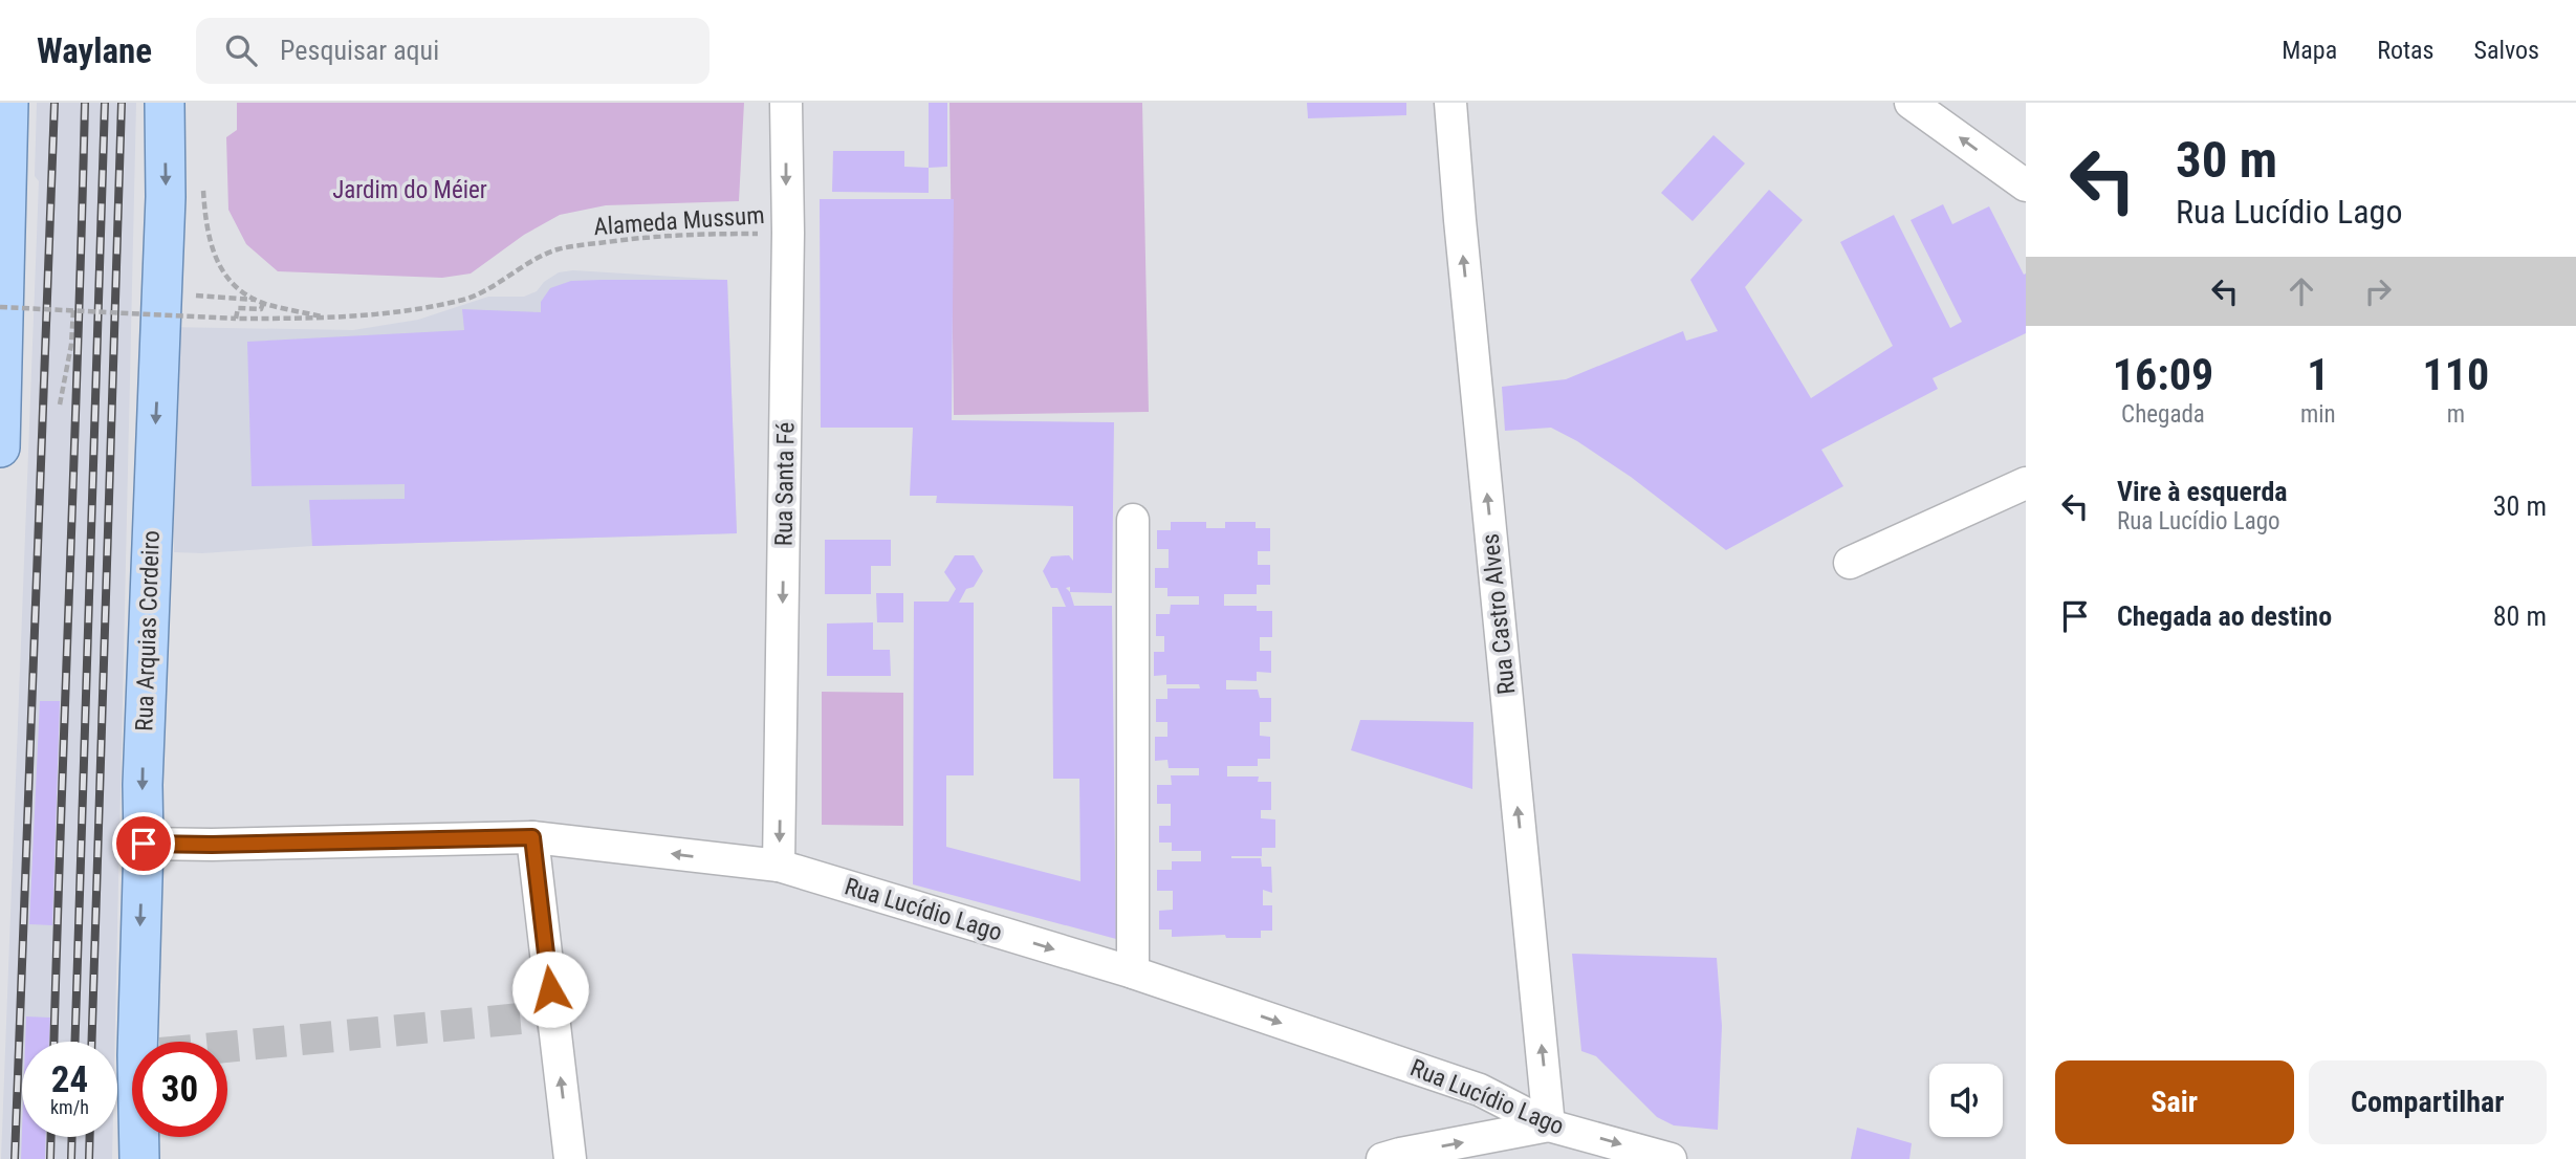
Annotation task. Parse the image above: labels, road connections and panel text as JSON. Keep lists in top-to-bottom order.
{
  "streets": {
    "main road": ["Rua Arquias Cordeiro"],
    "street": ["Rua Santa Fé", "Rua Castro Alves", "Rua Lucídio Lago"],
    "path": ["Alameda Mussum"]
  },
  "crossings": [
    ["Alameda Mussum", "Rua Santa Fé"],
    ["Rua Santa Fé", "Rua Lucídio Lago"],
    ["Rua Castro Alves", "Rua Lucídio Lago"],
    ["Rua Arquias Cordeiro", "Rua Lucídio Lago"]
  ],
  "one_way": ["Rua Santa Fé", "Rua Castro Alves"],
  "parks": ["Jardim do Méier"],
  "page": {
    "header": "Waylane",
    "search": "Pesquisar aqui",
    "nav": ["Mapa", "Rotas", "Salvos"],
    "turn": ["30 m", "Rua Lucídio Lago"],
    "eta": [
      "16:09",
      "Chegada",
      "1",
      "min",
      "110",
      "m"
    ],
    "list": [
      {
        "name": "Vire à esquerda",
        "note": "Rua Lucídio Lago",
        "value": "30 m"
      },
      {
        "name": "Chegada ao destino",
        "value": "80 m"
      }
    ],
    "speed": "24 km/h",
    "limit": "30",
    "buttons": ["Sair", "Compartilhar"]
  }
}
